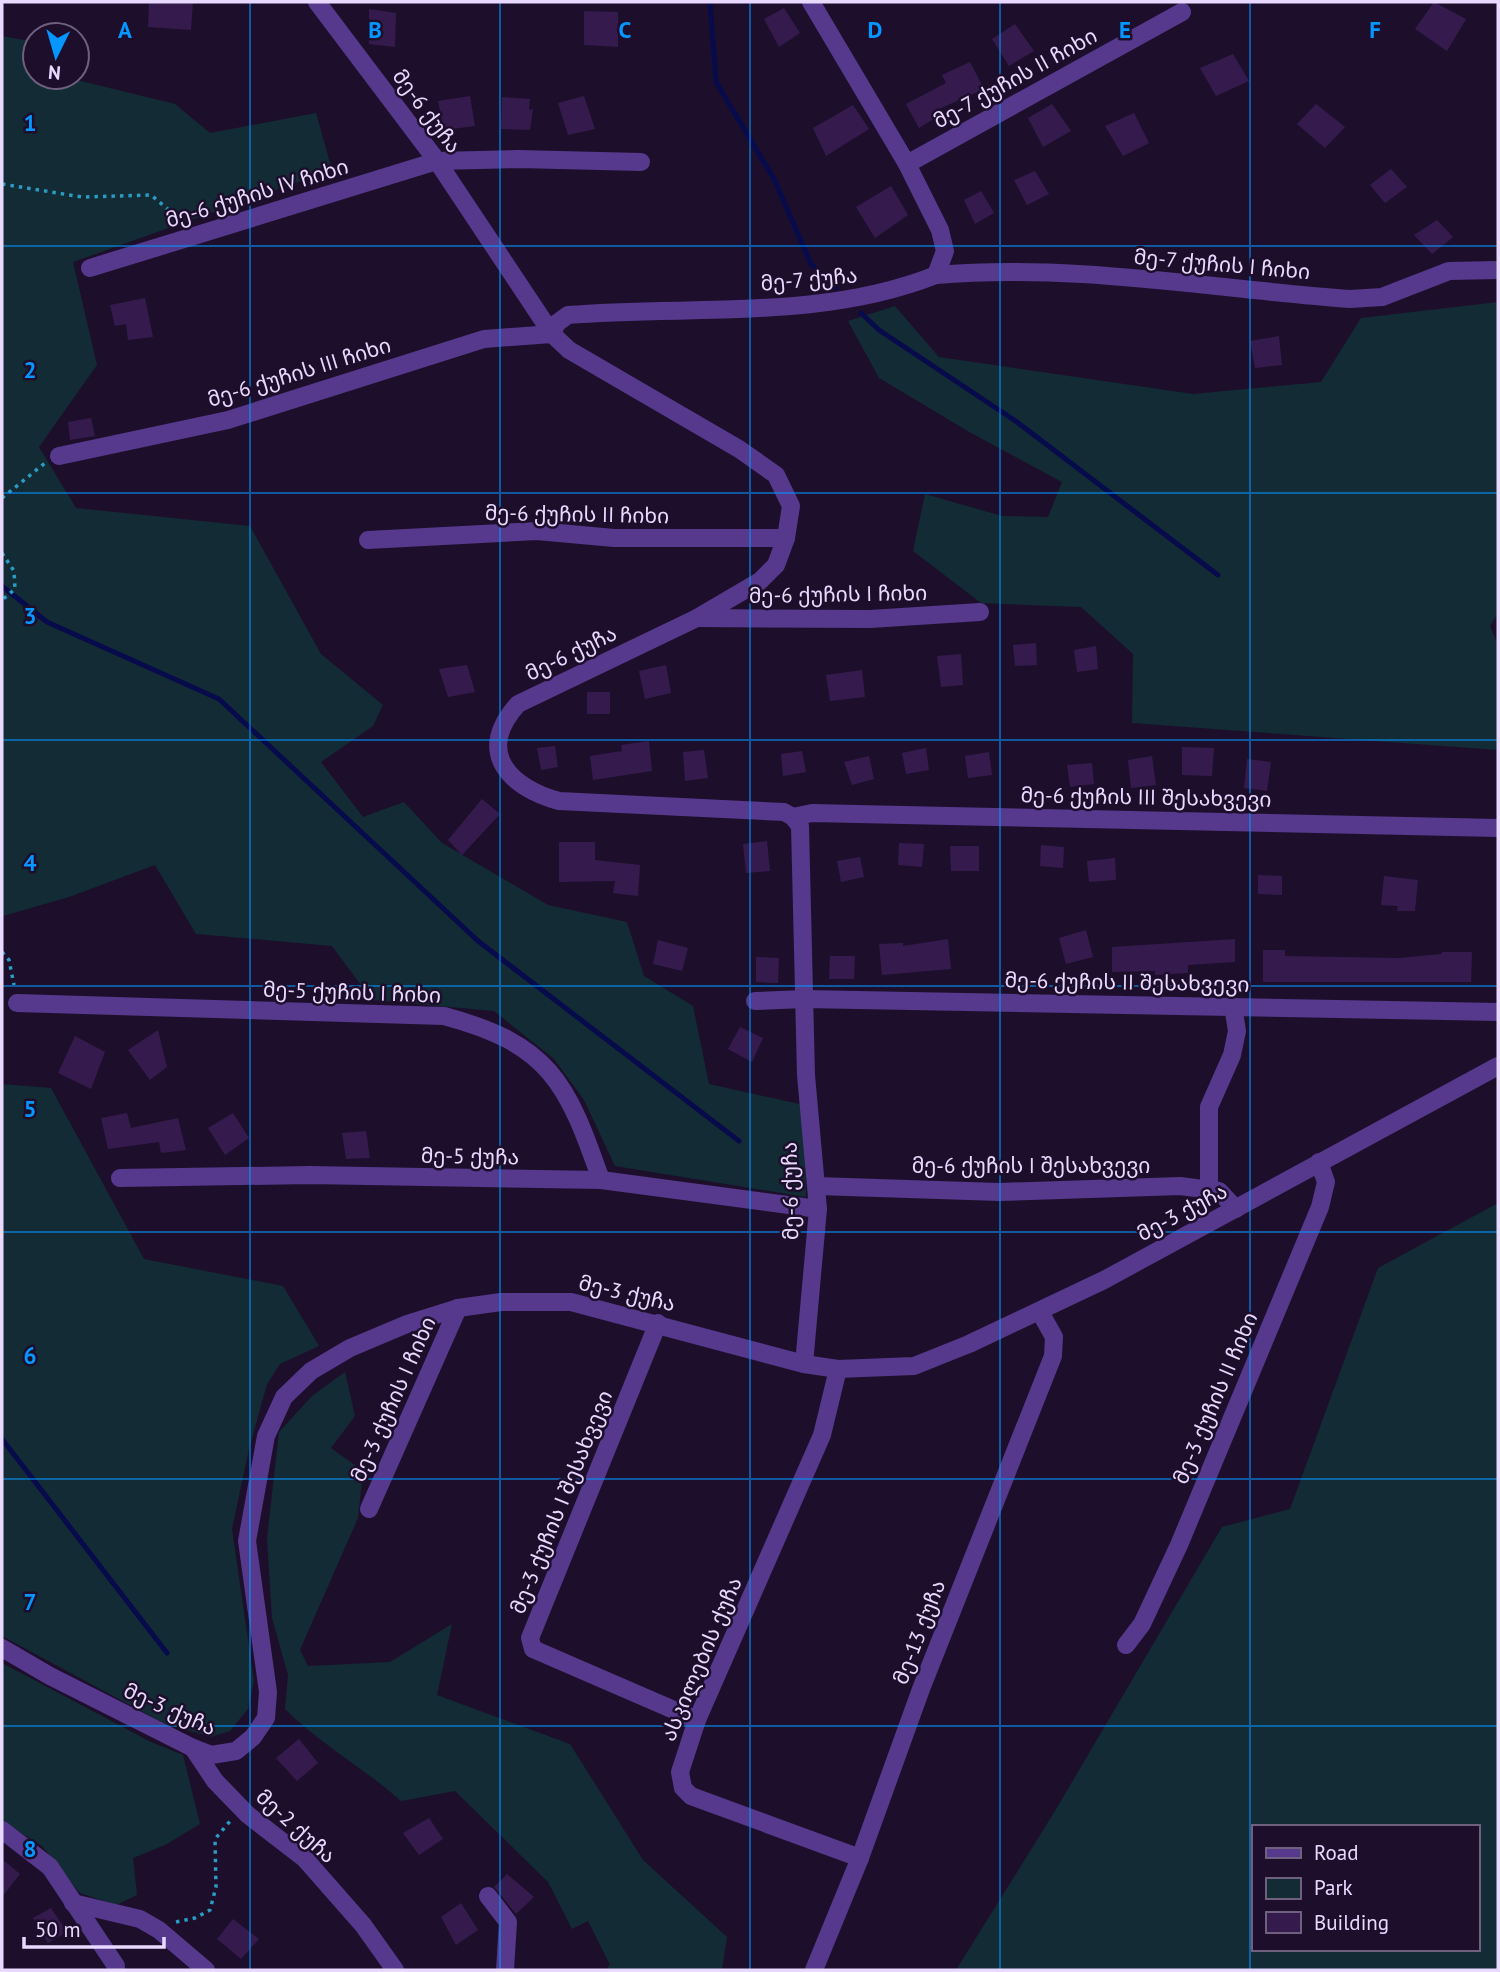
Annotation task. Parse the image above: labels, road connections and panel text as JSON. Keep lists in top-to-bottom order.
{
  "streets": {
    "street": [
      "მე-7 ქუჩის II ჩიხი",
      "მე-6 ქუჩა",
      "მე-6 ქუჩის IV ჩიხი",
      "მე-7 ქუჩის I ჩიხი",
      "მე-7 ქუჩა",
      "მე-6 ქუჩის III ჩიხი",
      "მე-6 ქუჩის II ჩიხი",
      "მე-6 ქუჩის I ჩიხი",
      "მე-6 ქუჩის III შესახვევი",
      "მე-6 ქუჩის II შესახვევი",
      "მე-5 ქუჩის I ჩიხი",
      "მე-5 ქუჩა",
      "მე-6 ქუჩის I შესახვევი",
      "მე-3 ქუჩა",
      "მე-3 ქუჩის II ჩიხი",
      "მე-3 ქუჩის I ჩიხი",
      "მე-3 ქუჩის I შესახვევი",
      "მე-13 ქუჩა",
      "ასკილების ქუჩა",
      "მე-2 ქუჩა"
    ]
  },
  "crossings": [
    ["მე-6 ქუჩა", "მე-6 ქუჩის IV ჩიხი"],
    ["მე-6 ქუჩა", "მე-7 ქუჩა"],
    ["მე-6 ქუჩა", "მე-6 ქუჩის III ჩიხი"],
    ["მე-6 ქუჩა", "მე-6 ქუჩის II ჩიხი"],
    ["მე-6 ქუჩა", "მე-6 ქუჩის I ჩიხი"],
    ["მე-6 ქუჩა", "მე-6 ქუჩის III შესახვევი"],
    ["მე-6 ქუჩა", "მე-6 ქუჩის II შესახვევი"],
    ["მე-6 ქუჩა", "მე-5 ქუჩა"],
    ["მე-6 ქუჩა", "მე-6 ქუჩის I შესახვევი"],
    ["მე-6 ქუჩა", "მე-3 ქუჩა"],
    ["მე-7 ქუჩის I ჩიხი", "მე-7 ქუჩა"],
    ["მე-7 ქუჩა", "მე-6 ქუჩის III ჩიხი"],
    ["მე-5 ქუჩის I ჩიხი", "მე-5 ქუჩა"],
    ["მე-6 ქუჩის I შესახვევი", "მე-3 ქუჩა"],
    ["მე-3 ქუჩა", "მე-3 ქუჩის II ჩიხი"],
    ["მე-3 ქუჩა", "მე-3 ქუჩის I ჩიხი"],
    ["მე-3 ქუჩა", "მე-3 ქუჩის I შესახვევი"],
    ["მე-3 ქუჩა", "მე-13 ქუჩა"],
    ["მე-3 ქუჩა", "ასკილების ქუჩა"],
    ["მე-3 ქუჩა", "მე-2 ქუჩა"],
    ["მე-3 ქუჩის I შესახვევი", "ასკილების ქუჩა"],
    ["მე-13 ქუჩა", "ასკილების ქუჩა"]
  ],
  "legend": ["Road", "Park", "Building"],
  "scale_bar": "50 m",
  "north": "bottom",
  "grid": {
    "columns": [
      "A",
      "B",
      "C",
      "D",
      "E",
      "F"
    ],
    "rows": [
      "1",
      "2",
      "3",
      "4",
      "5",
      "6",
      "7",
      "8"
    ]
  }
}
